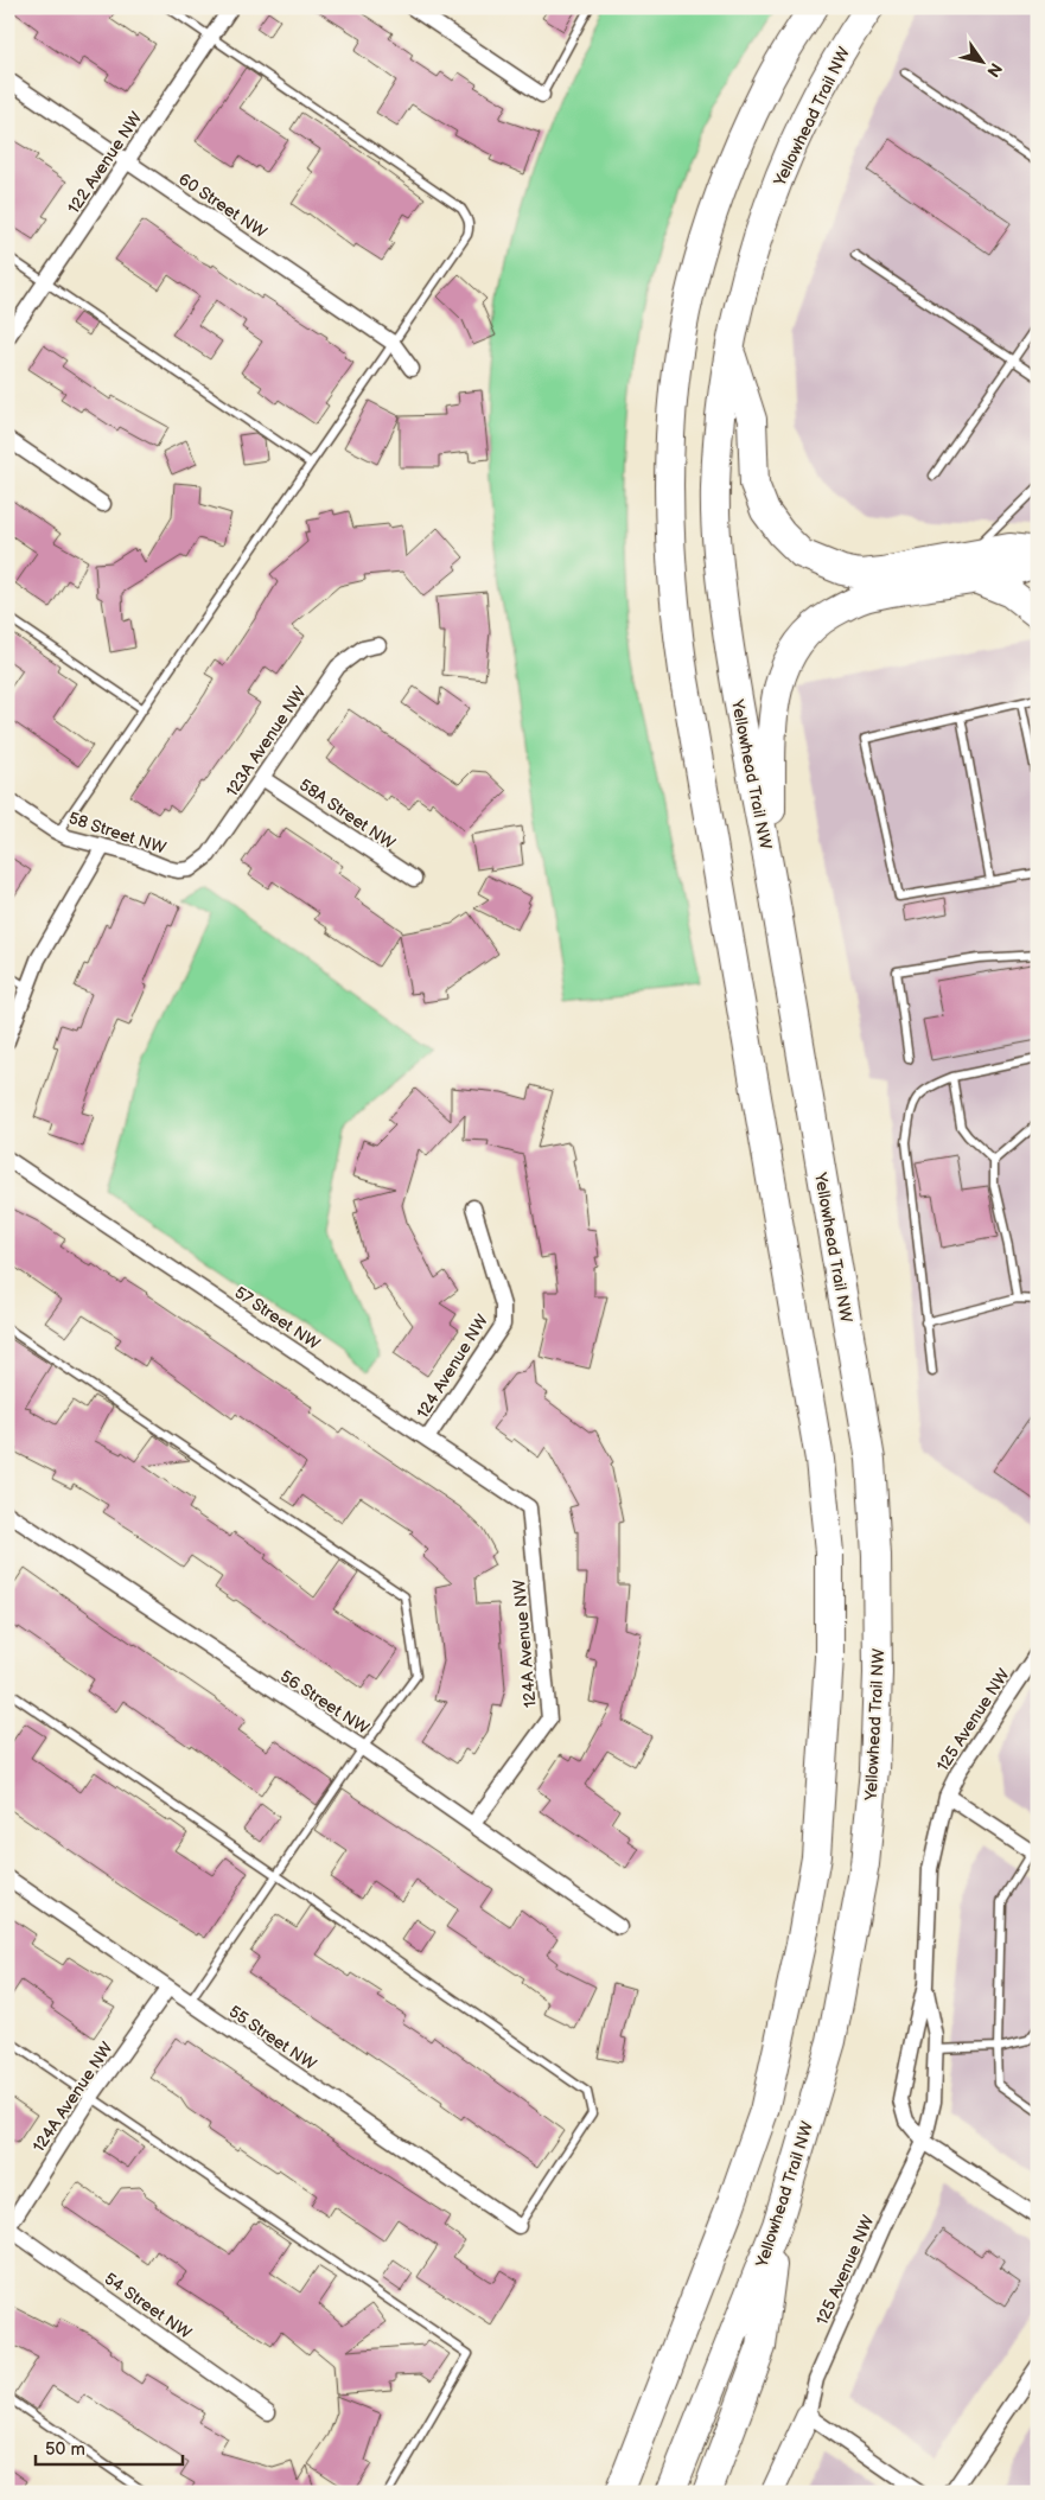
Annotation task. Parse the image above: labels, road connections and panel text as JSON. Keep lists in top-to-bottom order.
{
  "streets": {
    "highway": ["Yellowhead Trail NW"],
    "street": [
      "122 Avenue NW",
      "60 Street NW",
      "123A Avenue NW",
      "58A Street NW",
      "58 Street NW",
      "57 Street NW",
      "124 Avenue NW",
      "124A Avenue NW",
      "56 Street NW",
      "125 Avenue NW",
      "55 Street NW",
      "54 Street NW"
    ]
  },
  "crossings": [
    ["122 Avenue NW", "60 Street NW"],
    ["123A Avenue NW", "58A Street NW"],
    ["123A Avenue NW", "58 Street NW"],
    ["57 Street NW", "124 Avenue NW"],
    ["57 Street NW", "124A Avenue NW"],
    ["124A Avenue NW", "56 Street NW"],
    ["124A Avenue NW", "55 Street NW"],
    ["124A Avenue NW", "54 Street NW"]
  ],
  "scale_bar": "50 m",
  "north": "bottom right"
}
